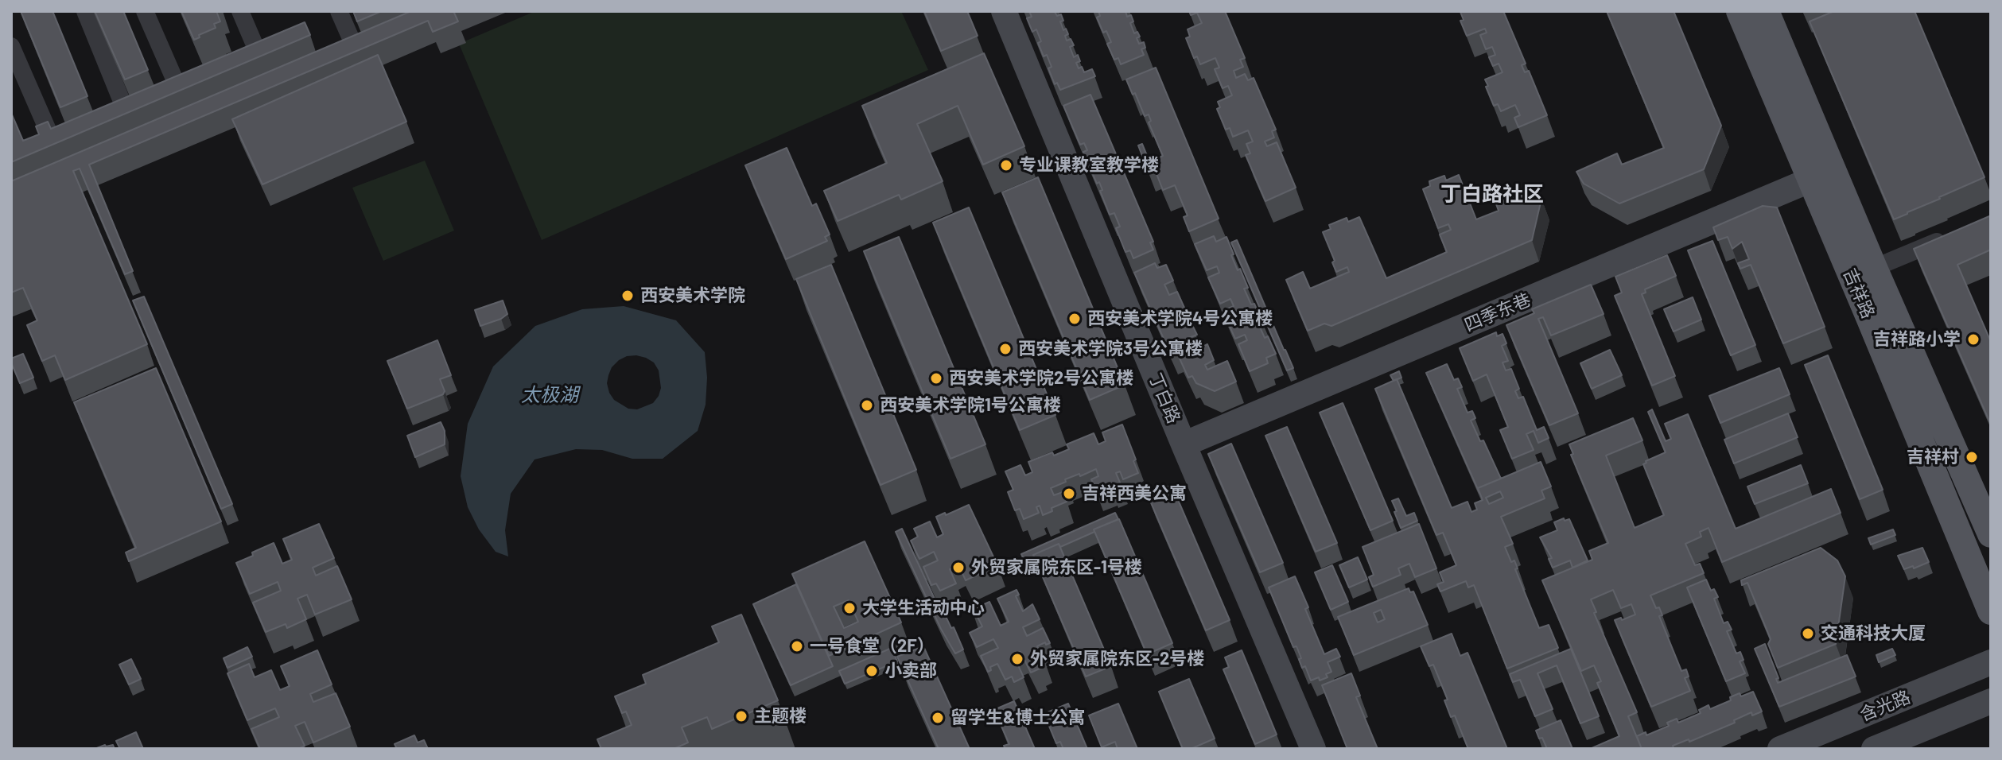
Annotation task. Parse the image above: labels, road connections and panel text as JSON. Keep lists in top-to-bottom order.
{
  "streets": {
    "main road": ["吉祥路"],
    "street": ["四季东巷", "丁白路", "含光路"]
  },
  "crossings": [
    ["吉祥路", "四季东巷"],
    ["四季东巷", "丁白路"]
  ],
  "districts": ["丁白路社区"],
  "water": ["太极湖"],
  "places": [
    "专业课教室教学楼",
    "西安美术学院",
    "西安美术学院4号公寓楼",
    "吉祥路小学",
    "西安美术学院3号公寓楼",
    "西安美术学院2号公寓楼",
    "西安美术学院1号公寓楼",
    "吉祥村",
    "吉祥西美公寓",
    "外贸家属院东区-1号楼",
    "大学生活动中心",
    "交通科技大厦",
    "一号食堂（2F）",
    "外贸家属院东区-2号楼",
    "小卖部",
    "主题楼",
    "留学生&博士公寓"
  ]
}
